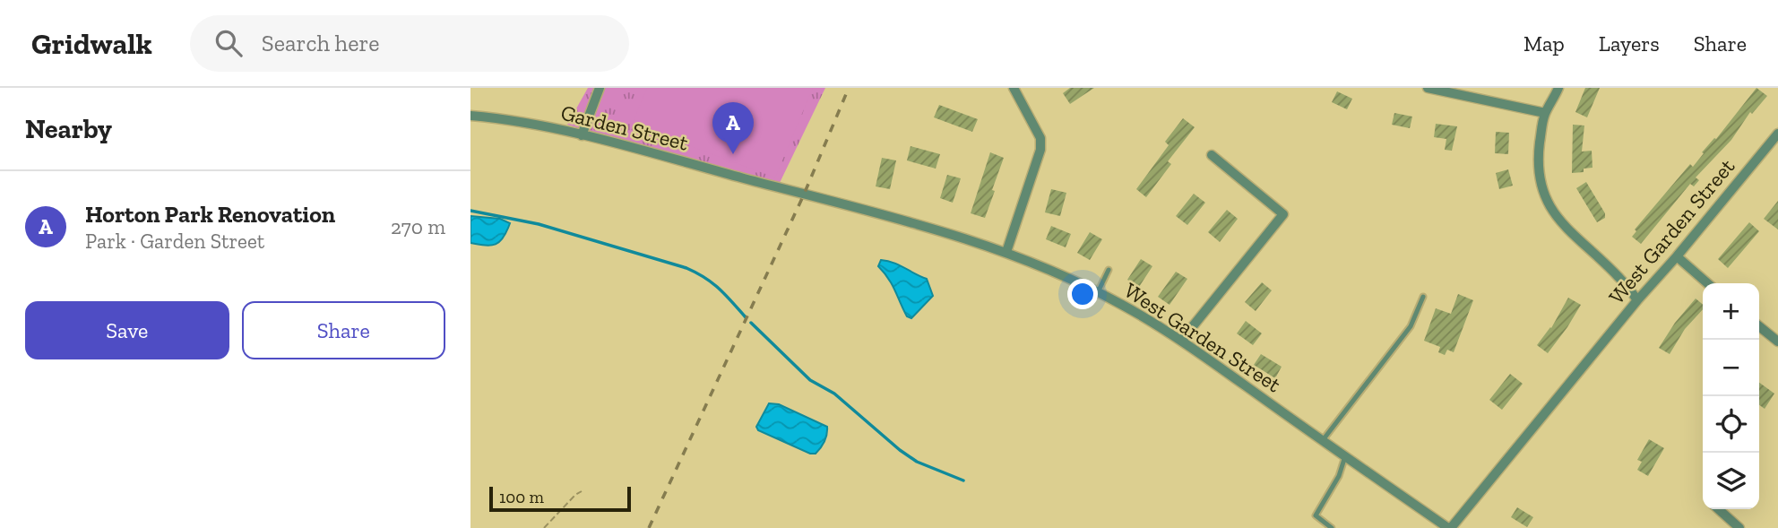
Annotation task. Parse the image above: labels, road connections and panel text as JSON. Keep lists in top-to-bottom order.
{
  "streets": {
    "street": ["Garden Street", "West Garden Street"]
  },
  "crossings": [
    ["Garden Street", "West Garden Street"]
  ],
  "scale_bar": "100 m",
  "page": {
    "header": "Gridwalk",
    "search": "Search here",
    "nav": ["Map", "Layers", "Share"],
    "heading": "Nearby",
    "pins": "A",
    "list": [
      {
        "mark": "A",
        "name": "Horton Park Renovation",
        "note": "Park · Garden Street",
        "value": "270 m"
      }
    ],
    "buttons": ["Save", "Share"],
    "map_buttons": ["+", "−"],
    "scale": "100 m"
  }
}
